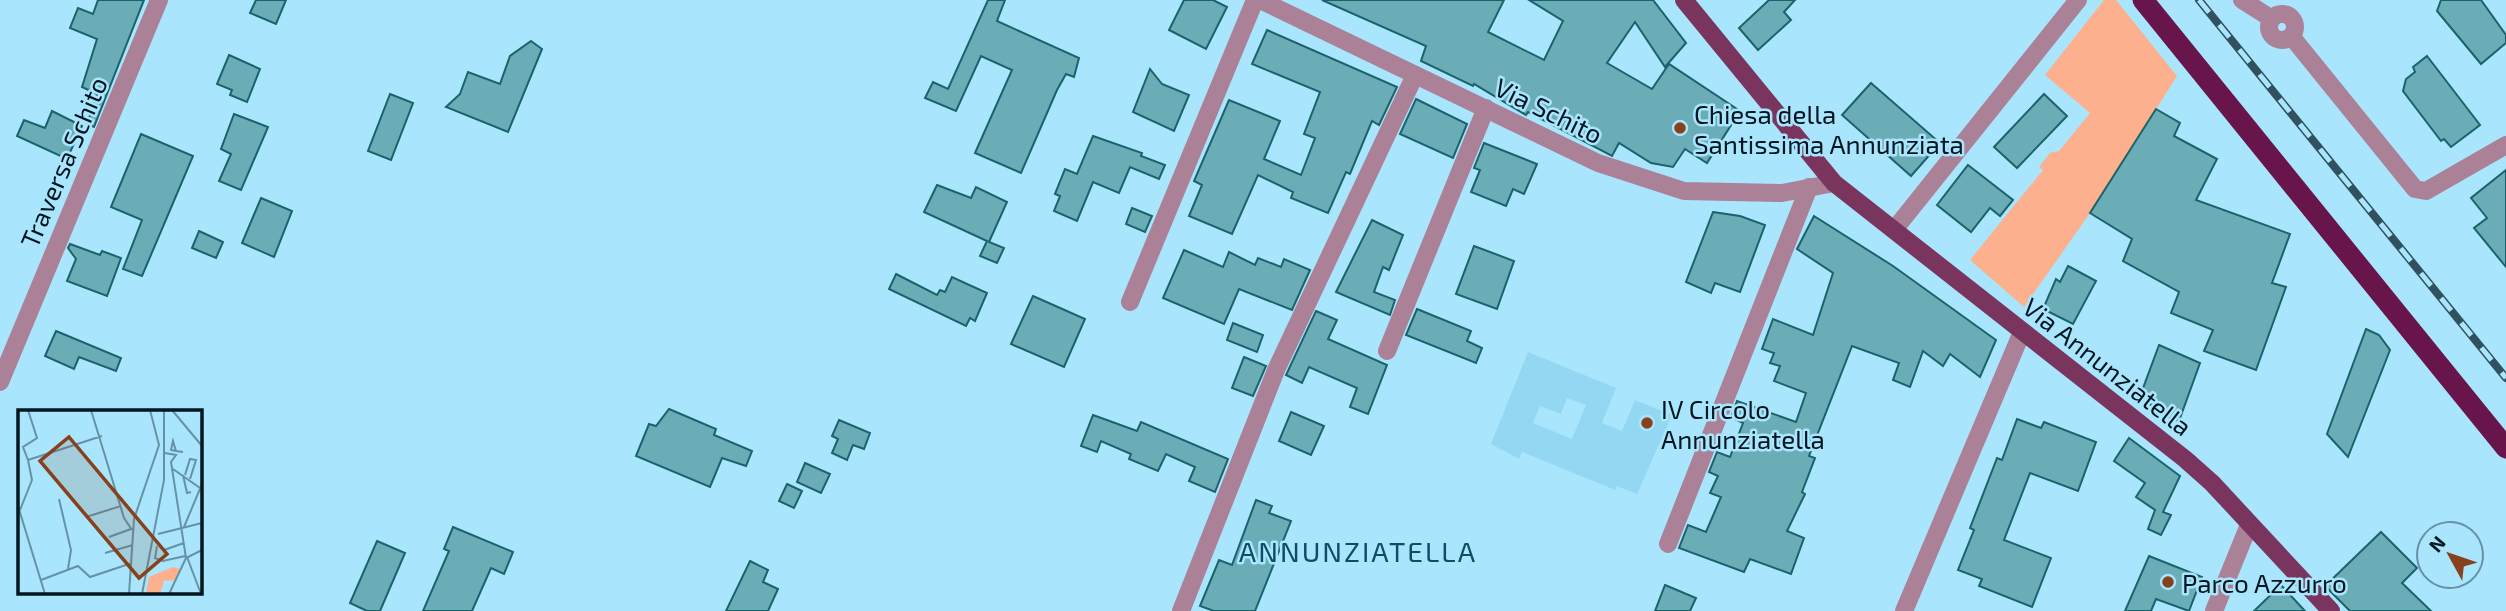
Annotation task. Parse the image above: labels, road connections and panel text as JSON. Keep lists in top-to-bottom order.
{
  "streets": {
    "main road": ["Via Annunziatella"],
    "street": ["Via Schito", "Traversa Schito"]
  },
  "crossings": [
    ["Via Schito", "Via Annunziatella"]
  ],
  "districts": ["ANNUNZIATELLA"],
  "places": ["Chiesa della Santissima Annunziata", "IV Circolo Annunziatella", "Parco Azzurro"],
  "north": "top left"
}
